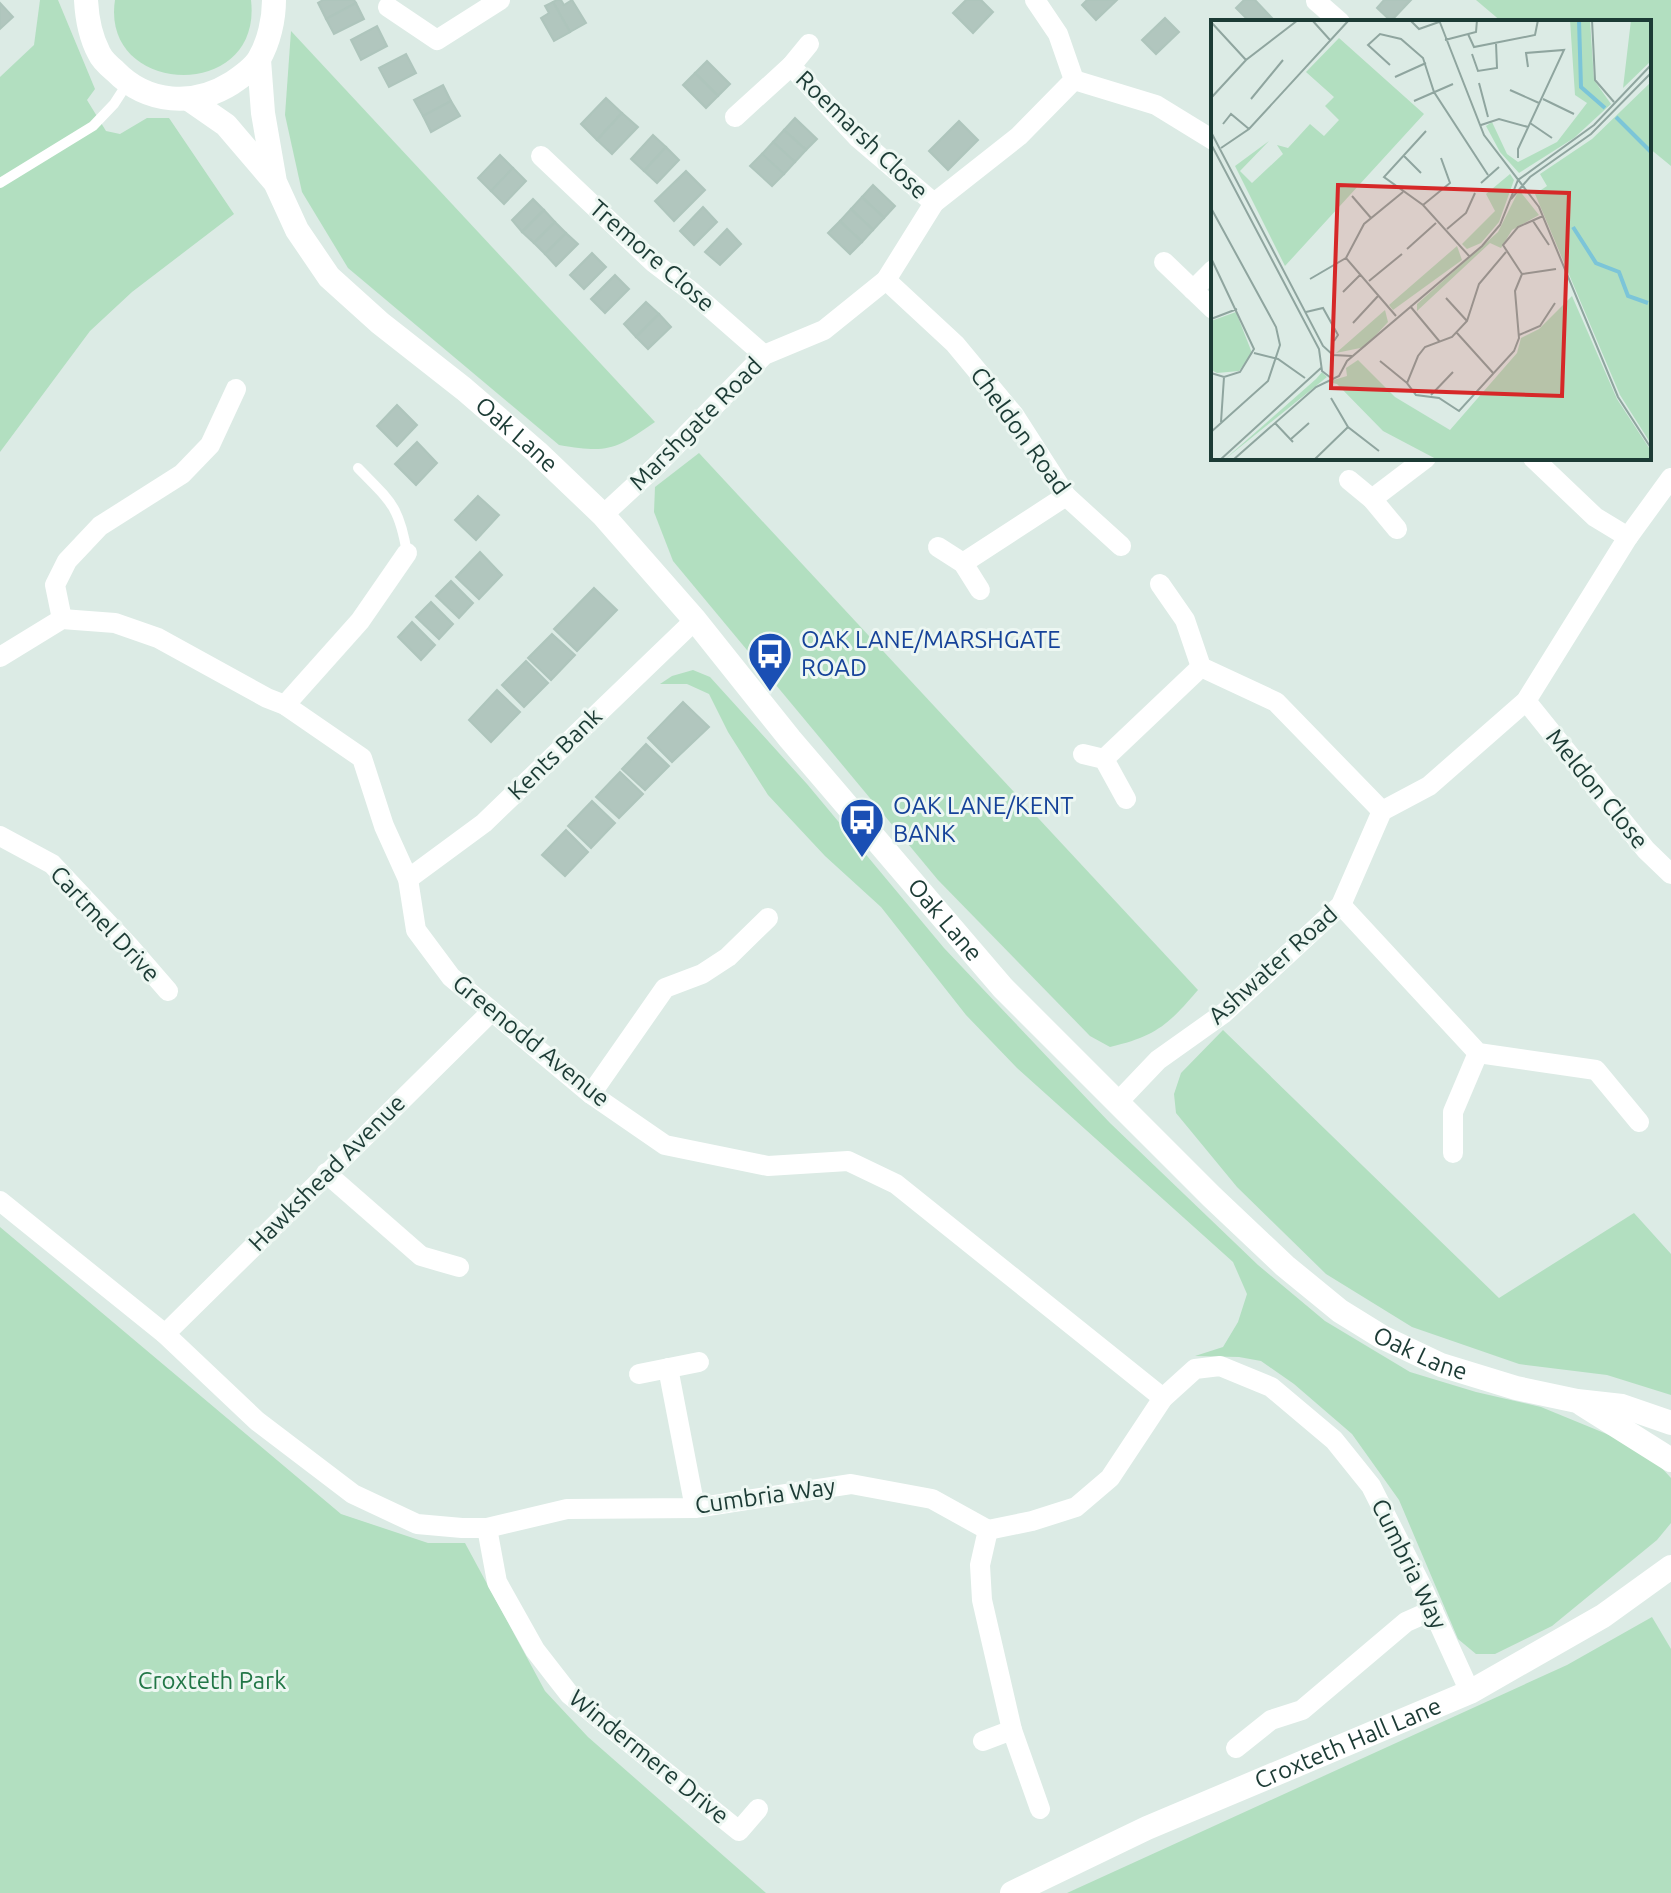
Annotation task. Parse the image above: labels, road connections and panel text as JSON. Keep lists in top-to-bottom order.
{
  "streets": {
    "street": [
      "Roemarsh Close",
      "Tremore Close",
      "Marshgate Road",
      "Cheldon Road",
      "Oak Lane",
      "Kents Bank",
      "Meldon Close",
      "Cartmel Drive",
      "Ashwater Road",
      "Greenodd Avenue",
      "Hawkshead Avenue",
      "Cumbria Way",
      "Croxteth Hall Lane",
      "Windermere Drive"
    ]
  },
  "crossings": [
    ["Roemarsh Close", "Marshgate Road"],
    ["Tremore Close", "Marshgate Road"],
    ["Marshgate Road", "Cheldon Road"],
    ["Marshgate Road", "Oak Lane"],
    ["Oak Lane", "Kents Bank"],
    ["Oak Lane", "Ashwater Road"],
    ["Kents Bank", "Greenodd Avenue"],
    ["Greenodd Avenue", "Hawkshead Avenue"],
    ["Greenodd Avenue", "Cumbria Way"],
    ["Hawkshead Avenue", "Cumbria Way"],
    ["Cumbria Way", "Croxteth Hall Lane"],
    ["Cumbria Way", "Windermere Drive"]
  ],
  "parks": ["Croxteth Park"],
  "places": {
    "bus stop": ["OAK LANE/MARSHGATE ROAD", "OAK LANE/KENT BANK"]
  }
}
